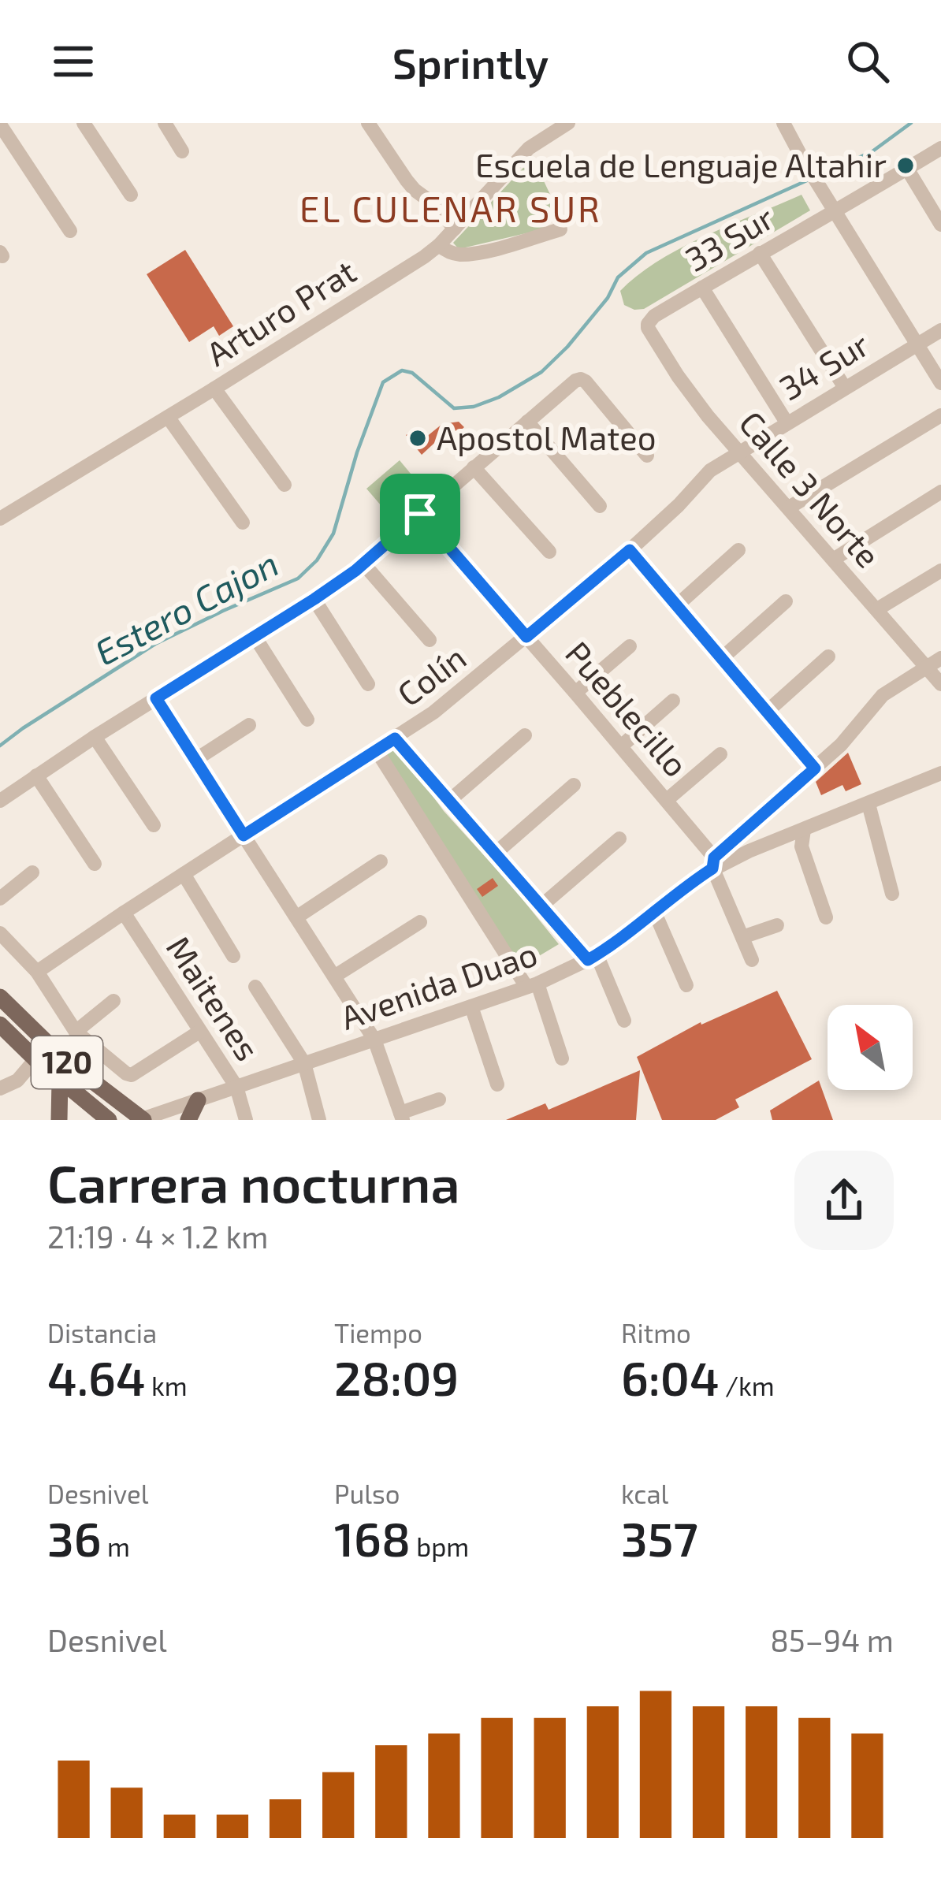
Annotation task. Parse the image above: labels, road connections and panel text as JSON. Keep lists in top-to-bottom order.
{
  "streets": {
    "main road": ["120"],
    "street": [
      "33 Sur",
      "Arturo Prat",
      "34 Sur",
      "Calle 3 Norte",
      "Colín",
      "Pueblecillo",
      "Avenida Duao",
      "Maitenes"
    ]
  },
  "crossings": [
    ["33 Sur", "Calle 3 Norte"],
    ["34 Sur", "Calle 3 Norte"],
    ["34 Sur", "Colín"],
    ["Calle 3 Norte", "Colín"],
    ["Colín", "Pueblecillo"],
    ["Colín", "Maitenes"],
    ["Pueblecillo", "Avenida Duao"],
    ["Avenida Duao", "Maitenes"],
    ["Avenida Duao", "120"]
  ],
  "districts": ["EL CULENAR SUR"],
  "water": ["Estero Cajon"],
  "places": ["Escuela de Lenguaje Altahir", "Apostol Mateo"],
  "north": "top left",
  "page": {
    "header": "Sprintly",
    "heading": ["Carrera nocturna", "21:19 · 4 × 1.2 km"],
    "stats": [
      ["Distancia", "4.64 km"],
      ["Tiempo", "28:09"],
      ["Ritmo", "6:04 /km"],
      ["Desnivel", "36 m"],
      ["Pulso", "168 bpm"],
      ["kcal", "357"]
    ],
    "chart": ["Desnivel", "85–94 m"]
  }
}
